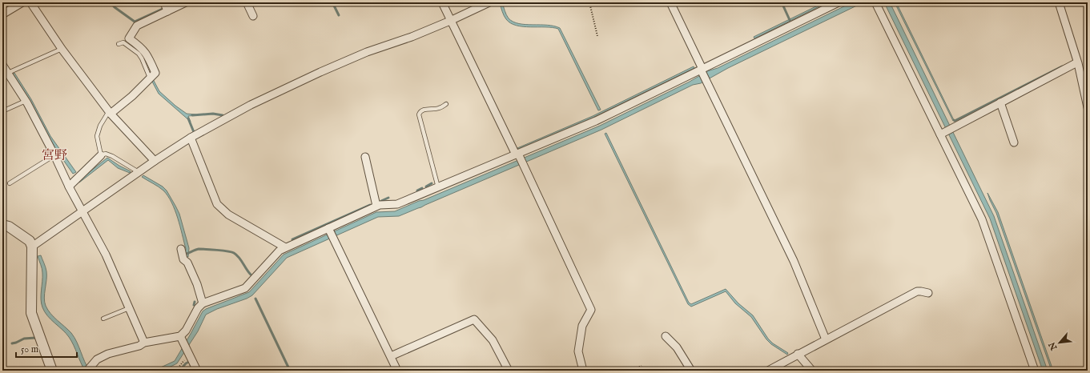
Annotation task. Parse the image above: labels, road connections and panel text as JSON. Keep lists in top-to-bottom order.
{
  "districts": ["宮野"],
  "scale_bar": "50 m",
  "north": "bottom left"
}
